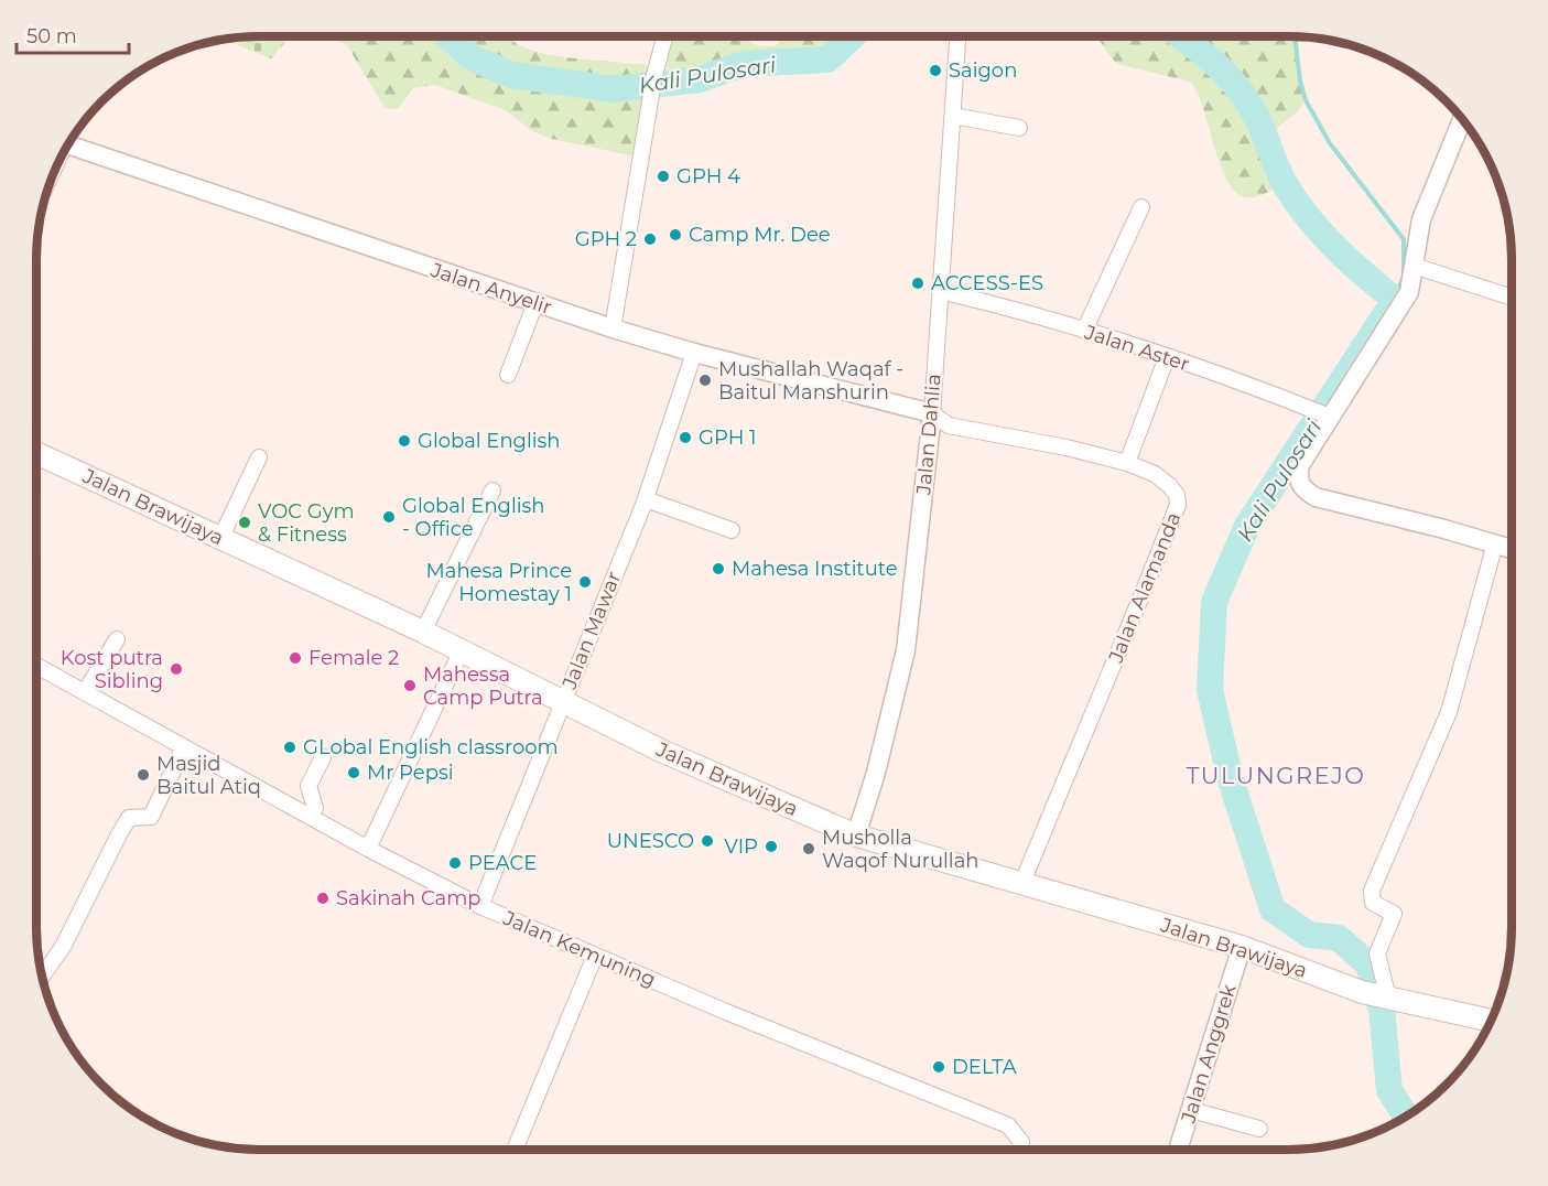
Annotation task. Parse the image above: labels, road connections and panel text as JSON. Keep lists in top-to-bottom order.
{
  "streets": {
    "main road": ["Jalan Brawijaya"],
    "street": [
      "Jalan Anyelir",
      "Jalan Aster",
      "Jalan Dahlia",
      "Jalan Alamanda",
      "Jalan Mawar",
      "Jalan Kemuning",
      "Jalan Anggrek"
    ]
  },
  "crossings": [
    ["Jalan Anyelir", "Jalan Dahlia"],
    ["Jalan Anyelir", "Jalan Alamanda"],
    ["Jalan Anyelir", "Jalan Mawar"],
    ["Jalan Aster", "Jalan Dahlia"],
    ["Jalan Dahlia", "Jalan Brawijaya"],
    ["Jalan Dahlia", "Jalan Alamanda"],
    ["Jalan Brawijaya", "Jalan Alamanda"],
    ["Jalan Brawijaya", "Jalan Mawar"],
    ["Jalan Brawijaya", "Jalan Anggrek"],
    ["Jalan Mawar", "Jalan Kemuning"]
  ],
  "districts": ["TULUNGREJO"],
  "water": ["Kali Pulosari"],
  "places": [
    "Saigon",
    "GPH 4",
    "Camp Mr. Dee",
    "GPH 2",
    "ACCESS-ES",
    "Mushallah Waqaf - Baitul Manshurin",
    "GPH 1",
    "Global English",
    "Global English - Office",
    "VOC Gym & Fitness",
    "Mahesa Institute",
    "Mahesa Prince Homestay 1",
    "Female 2",
    "Kost putra Sibling",
    "Mahessa Camp Putra",
    "GLobal English classroom",
    "Mr Pepsi",
    "Masjid Baitul Atiq",
    "UNESCO",
    "VIP",
    "Musholla Waqof Nurullah",
    "PEACE",
    "Sakinah Camp",
    "DELTA"
  ],
  "scale_bar": "50 m"
}
